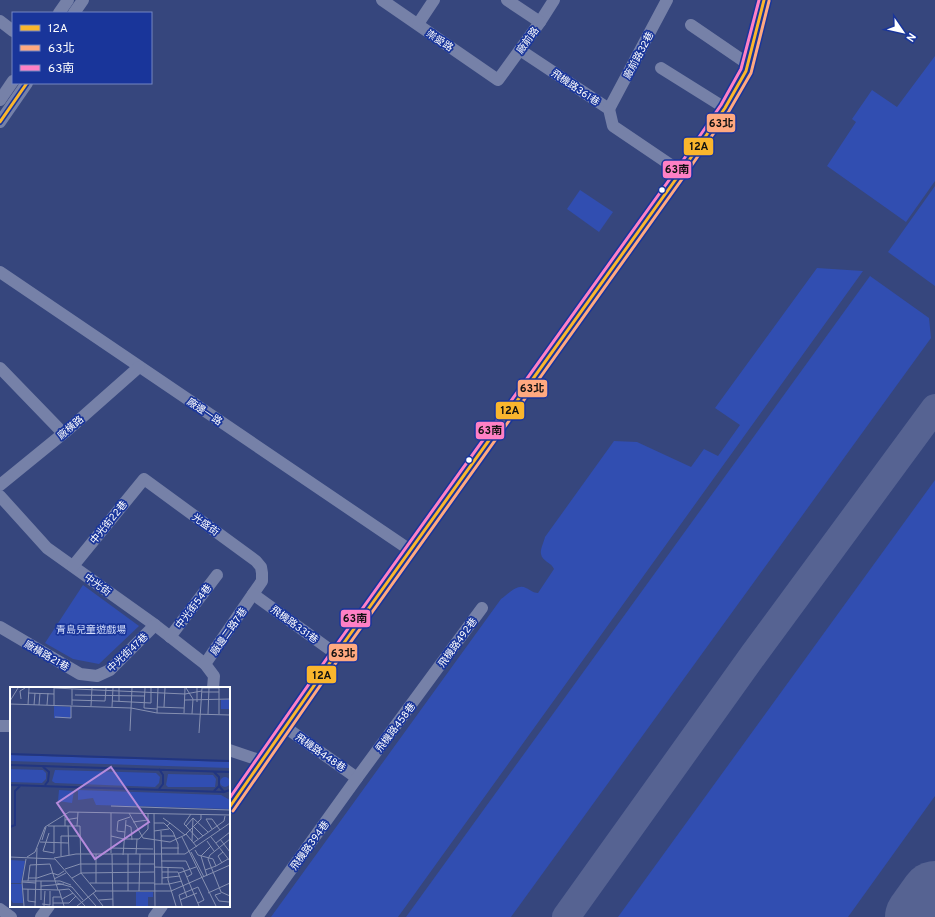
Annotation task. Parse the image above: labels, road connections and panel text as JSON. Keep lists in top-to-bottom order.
{
  "streets": {
    "street": [
      "崇愛路",
      "廠前路",
      "廠前路32巷",
      "飛機路361巷",
      "廠邊一路",
      "廠橫路",
      "中光街22巷",
      "光盛街",
      "中光街",
      "中光街54巷",
      "飛機路331巷",
      "廠邊二路7巷",
      "飛機路492巷",
      "中光街47巷",
      "廠橫路21巷",
      "飛機路458巷",
      "飛機路448巷",
      "飛機路394巷"
    ]
  },
  "crossings": [
    ["崇愛路", "廠前路"],
    ["廠前路", "飛機路361巷"],
    ["廠前路32巷", "飛機路361巷"],
    ["廠邊一路", "廠橫路"],
    ["中光街22巷", "光盛街"],
    ["中光街22巷", "中光街"],
    ["光盛街", "廠邊二路7巷"],
    ["中光街", "中光街54巷"],
    ["中光街", "廠邊二路7巷"],
    ["中光街", "中光街47巷"],
    ["飛機路331巷", "廠邊二路7巷"],
    ["飛機路492巷", "飛機路458巷"],
    ["中光街47巷", "廠橫路21巷"],
    ["飛機路458巷", "飛機路448巷"],
    ["飛機路458巷", "飛機路394巷"],
    ["飛機路448巷", "飛機路394巷"]
  ],
  "parks": ["青島兒童遊戲場"],
  "lines": ["transit line 12A", "transit line 63南", "transit line 63北"],
  "legend": ["12A", "63北", "63南"],
  "north": "bottom right"
}
